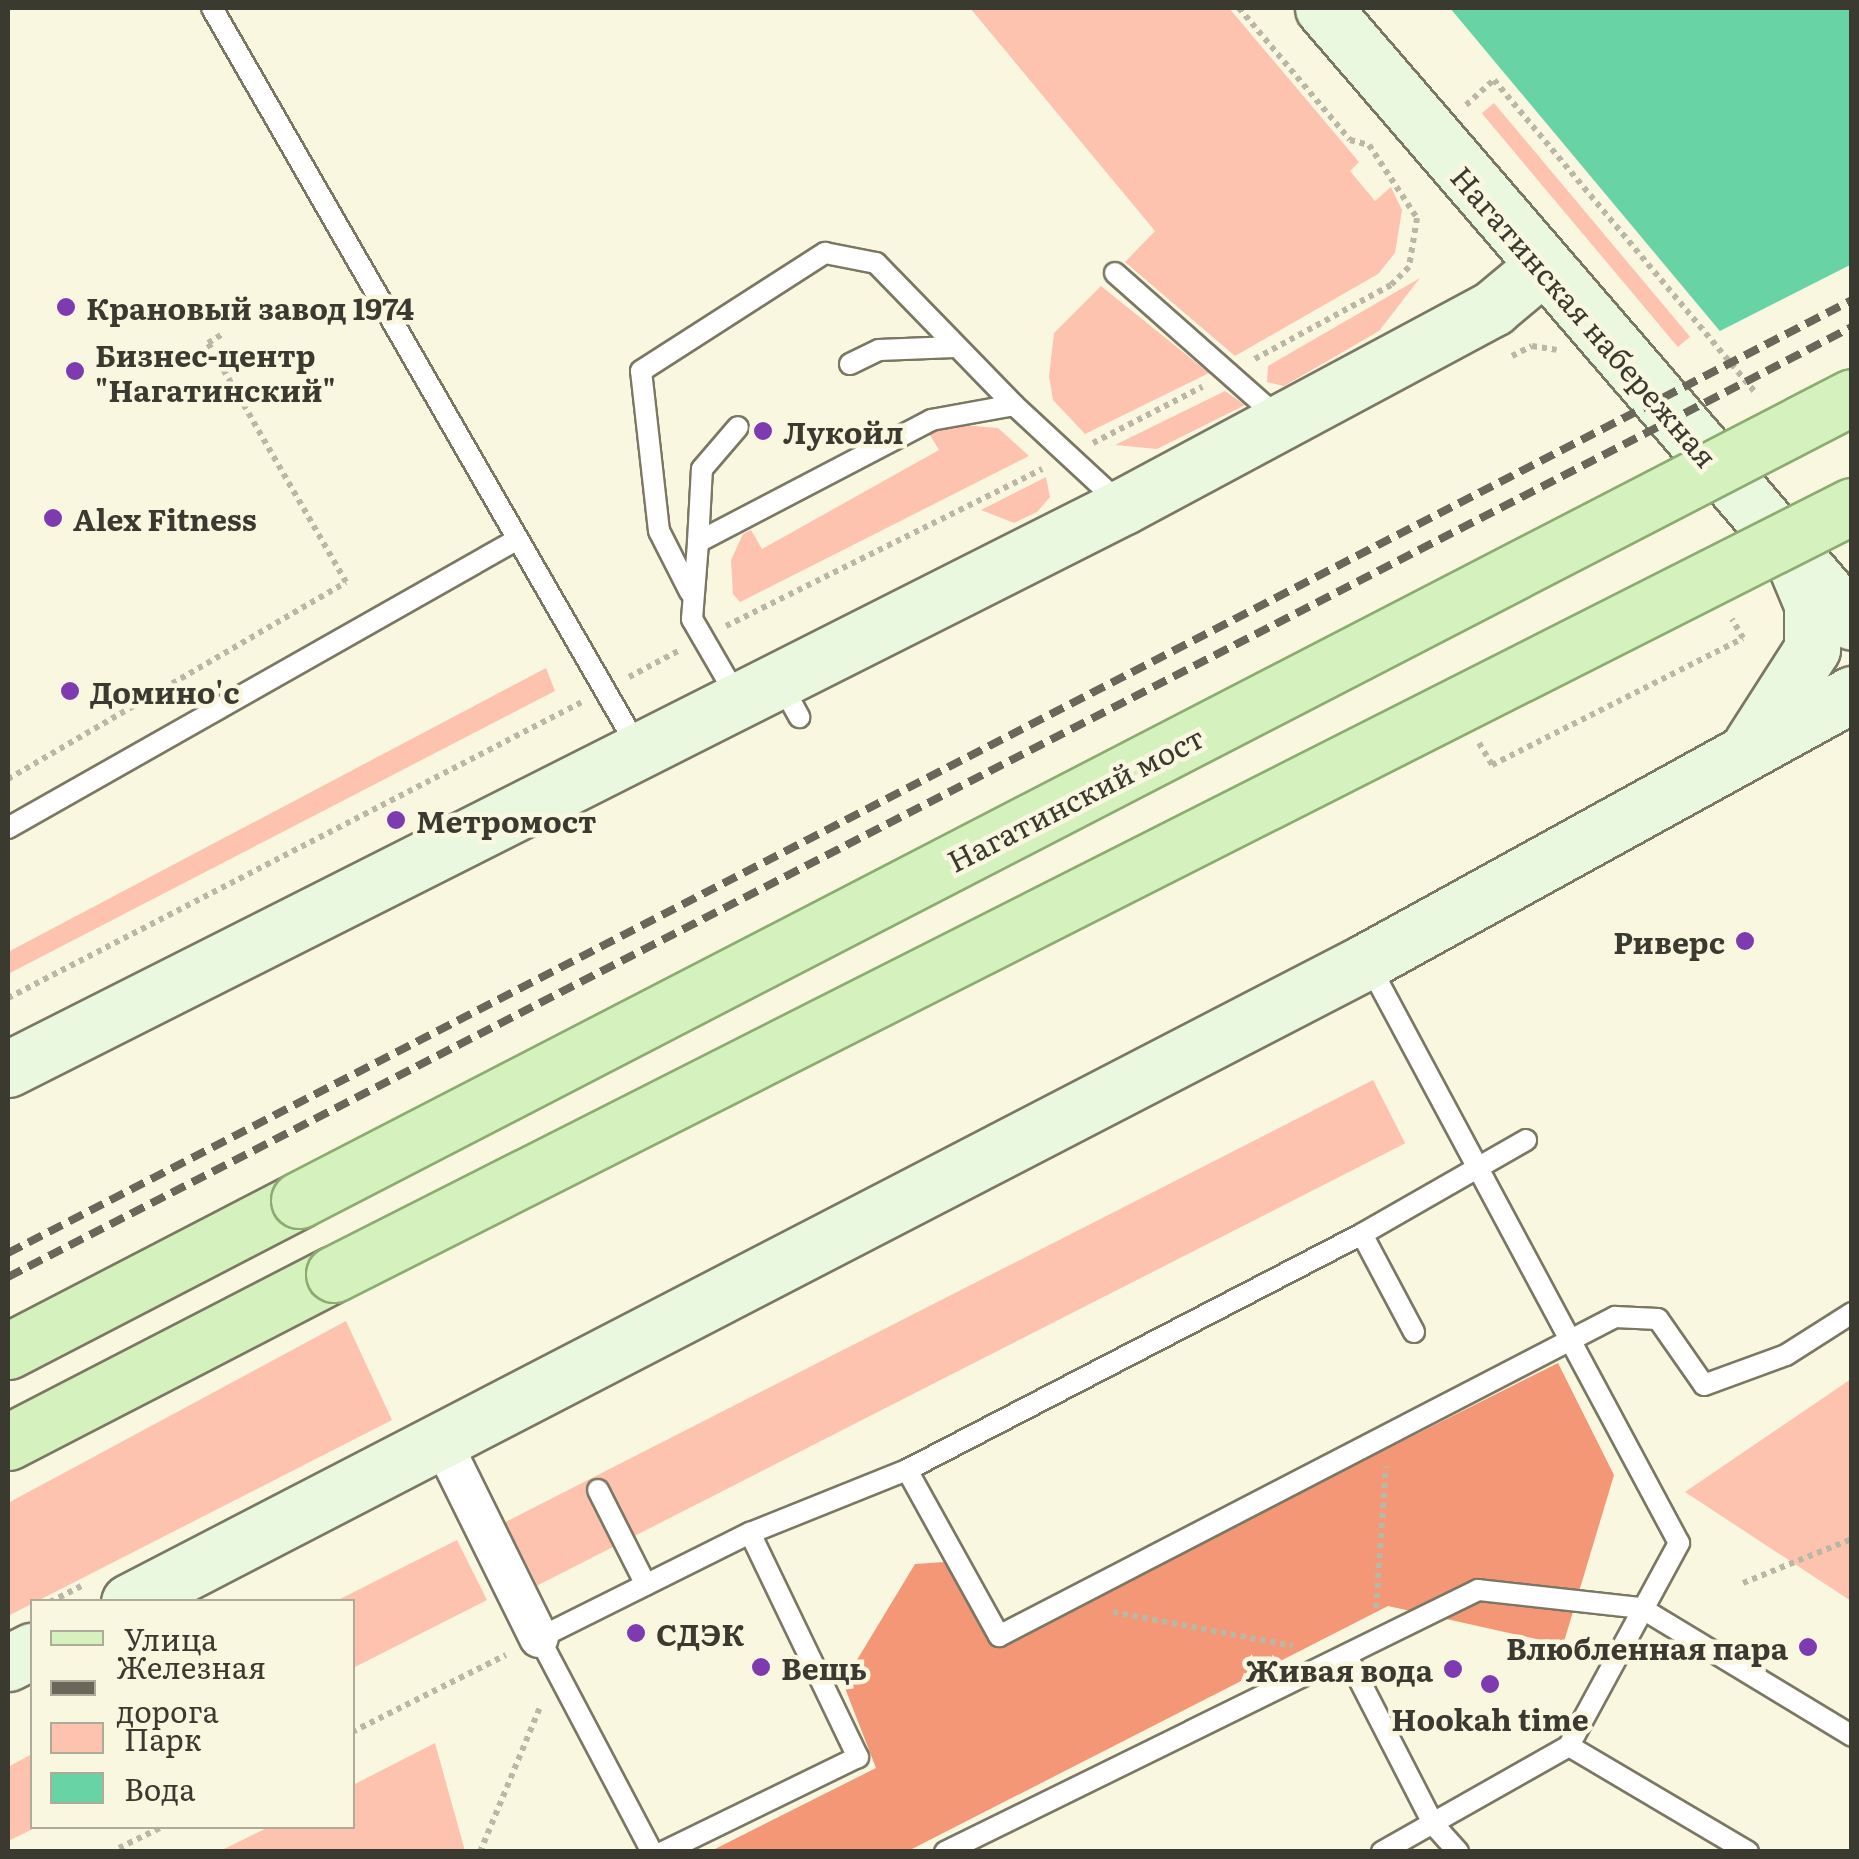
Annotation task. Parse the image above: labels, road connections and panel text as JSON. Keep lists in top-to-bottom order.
{
  "streets": {
    "main road": ["Нагатинская набережная", "Нагатинский мост"]
  },
  "places": [
    "Крановый завод 1974",
    "Бизнес-центр \"Нагатинский\"",
    "Лукойл",
    "Alex Fitness",
    "Домино'c",
    "Метромост",
    "Риверс",
    "СДЭК",
    "Влюбленная пара",
    "Вещь",
    "Живая вода",
    "Hookah time"
  ],
  "legend": [
    "Улица",
    "Железная дорога",
    "Парк",
    "Вода"
  ]
}
